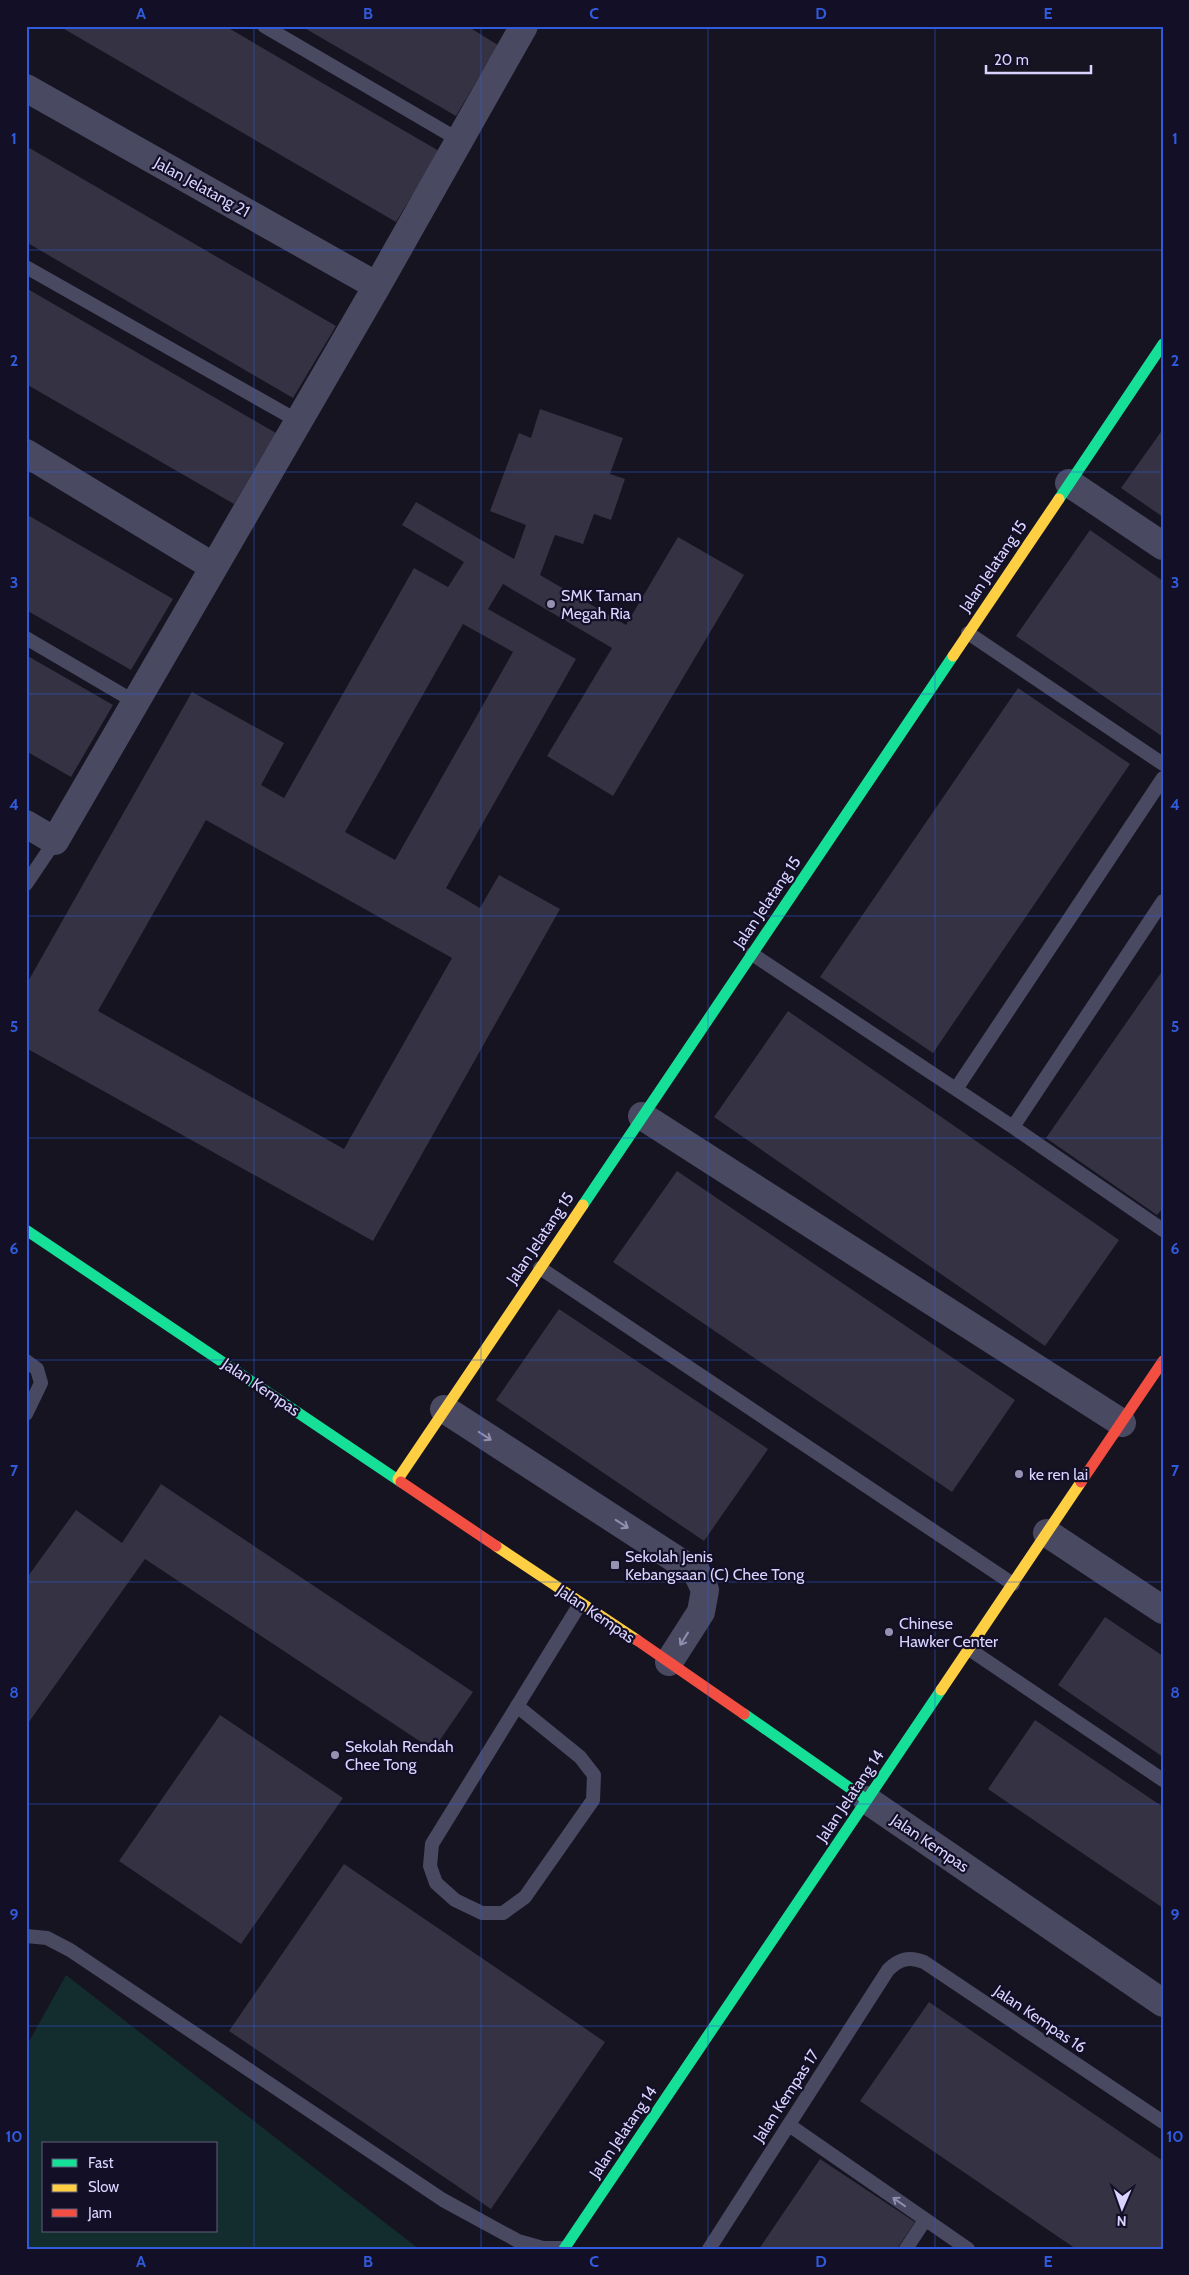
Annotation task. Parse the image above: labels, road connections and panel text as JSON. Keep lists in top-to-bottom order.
{
  "streets": {
    "street": [
      "Jalan Jelatang 21",
      "Jalan Jelatang 15",
      "Jalan Kempas",
      "Jalan Jelatang 14"
    ],
    "lane": ["Jalan Kempas 16", "Jalan Kempas 17"]
  },
  "crossings": [
    ["Jalan Jelatang 15", "Jalan Kempas"],
    ["Jalan Kempas", "Jalan Jelatang 14"],
    ["Jalan Kempas 16", "Jalan Kempas 17"]
  ],
  "places": {
    "other": [
      "SMK Taman Megah Ria",
      "ke ren lai",
      "Chinese Hawker Center",
      "Sekolah Rendah Chee Tong"
    ],
    "transit": ["Sekolah Jenis Kebangsaan (C) Chee Tong"]
  },
  "legend": ["Fast", "Slow", "Jam"],
  "scale_bar": "20 m",
  "north": "bottom",
  "grid": {
    "columns": [
      "A",
      "B",
      "C",
      "D",
      "E"
    ],
    "rows": [
      "1",
      "2",
      "3",
      "4",
      "5",
      "6",
      "7",
      "8",
      "9",
      "10"
    ]
  }
}
